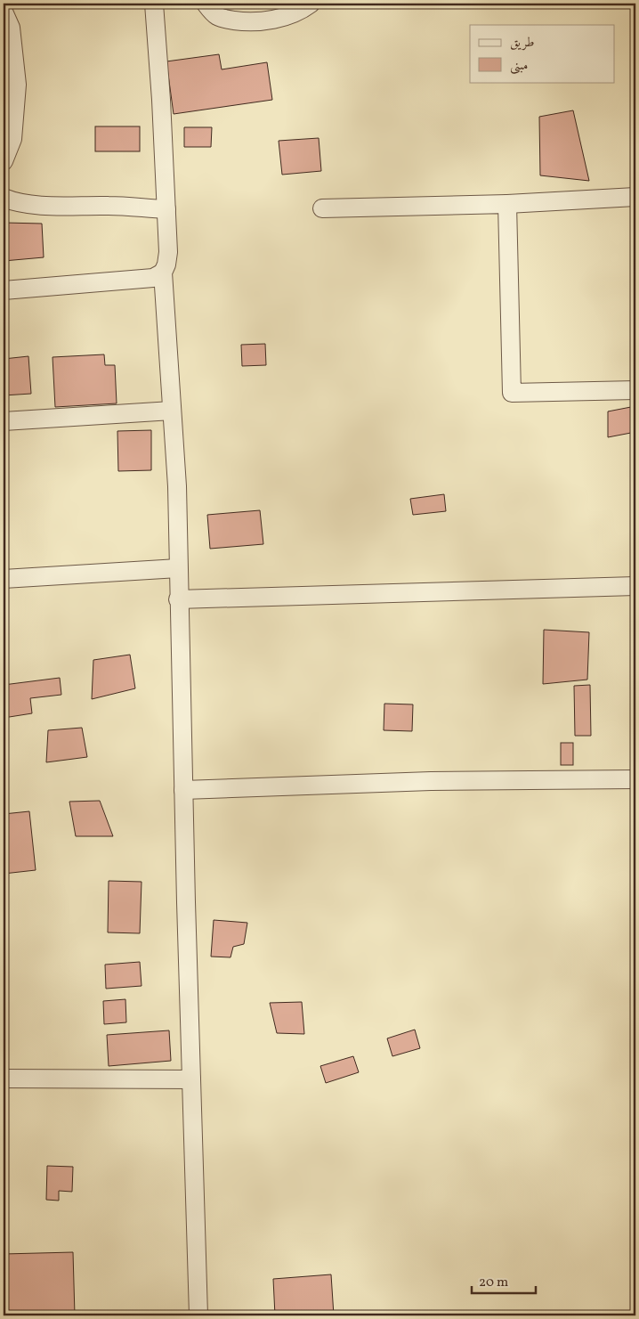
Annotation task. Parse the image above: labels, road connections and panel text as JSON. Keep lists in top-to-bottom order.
{
  "legend": ["طريق", "مبنى"],
  "scale_bar": "20 m"
}
